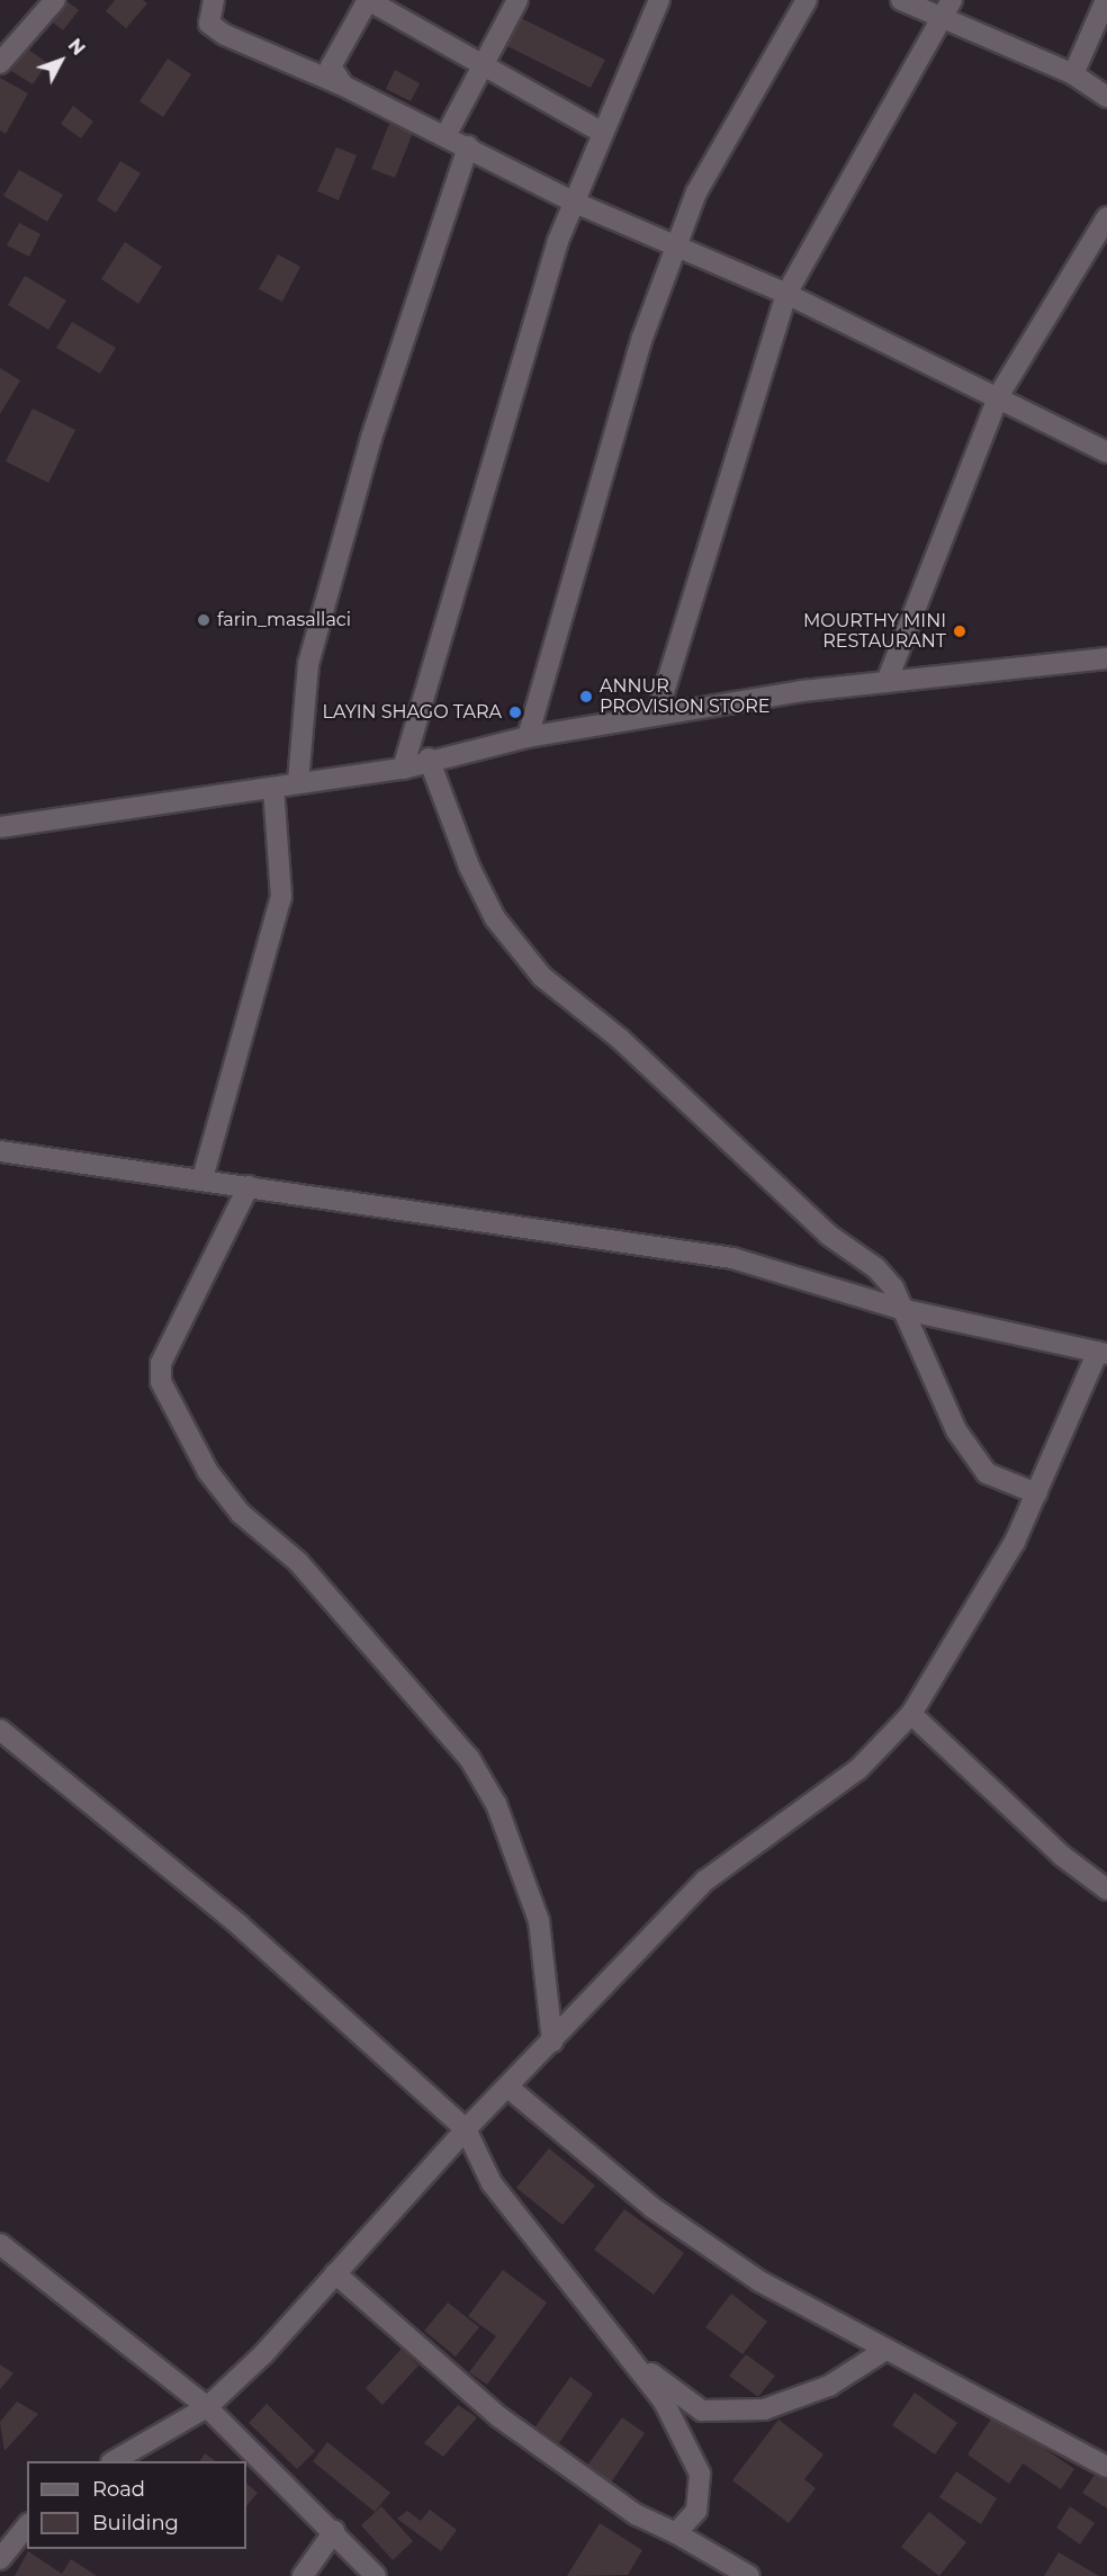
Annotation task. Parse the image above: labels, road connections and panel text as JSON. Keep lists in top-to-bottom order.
{
  "places": [
    "farin_masallaci",
    "MOURTHY MINI RESTAURANT",
    "ANNUR PROVISION STORE",
    "LAYIN SHAGO TARA"
  ],
  "legend": ["Road", "Building"],
  "north": "top right"
}
